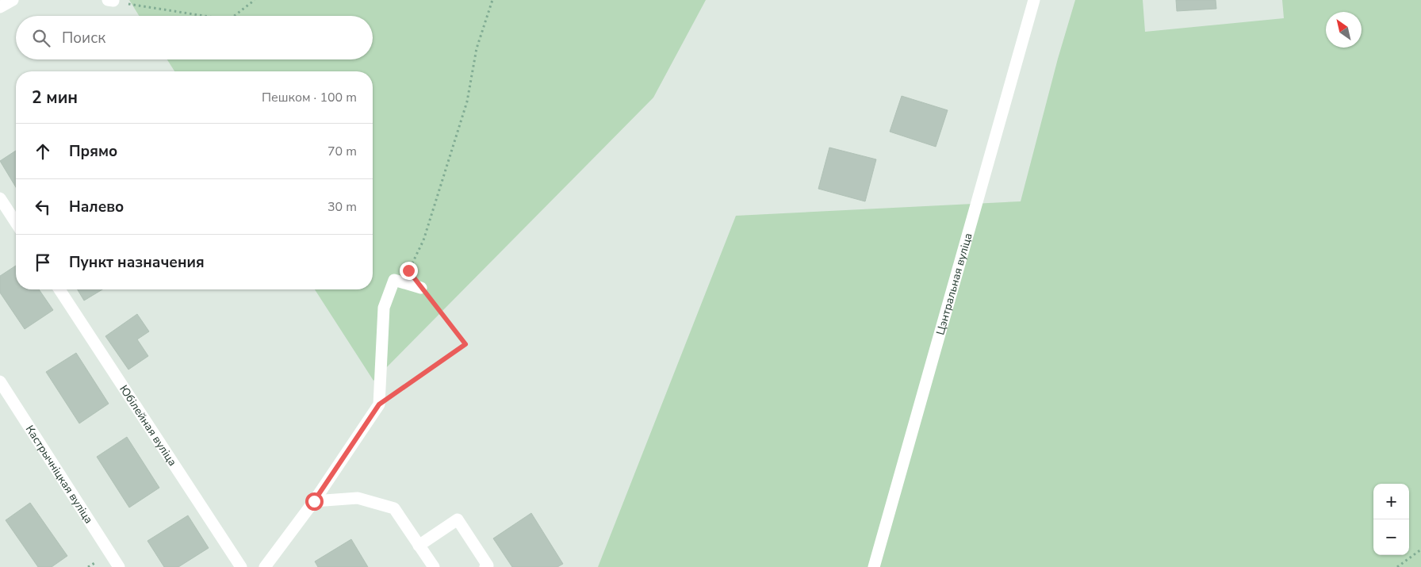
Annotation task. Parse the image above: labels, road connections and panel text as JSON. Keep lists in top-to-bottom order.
{
  "streets": {
    "street": ["Цэнтральная вуліца", "Юбілейная вуліца", "Кастрычніцкая вуліца"]
  },
  "north": "top left",
  "page": {
    "search": "Поиск",
    "heading": ["2 мин", "Пешком · 100 m"],
    "list": [
      ["Прямо", "70 m"],
      ["Налево", "30 m"],
      "Пункт назначения"
    ],
    "map_buttons": ["+", "−"]
  }
}
